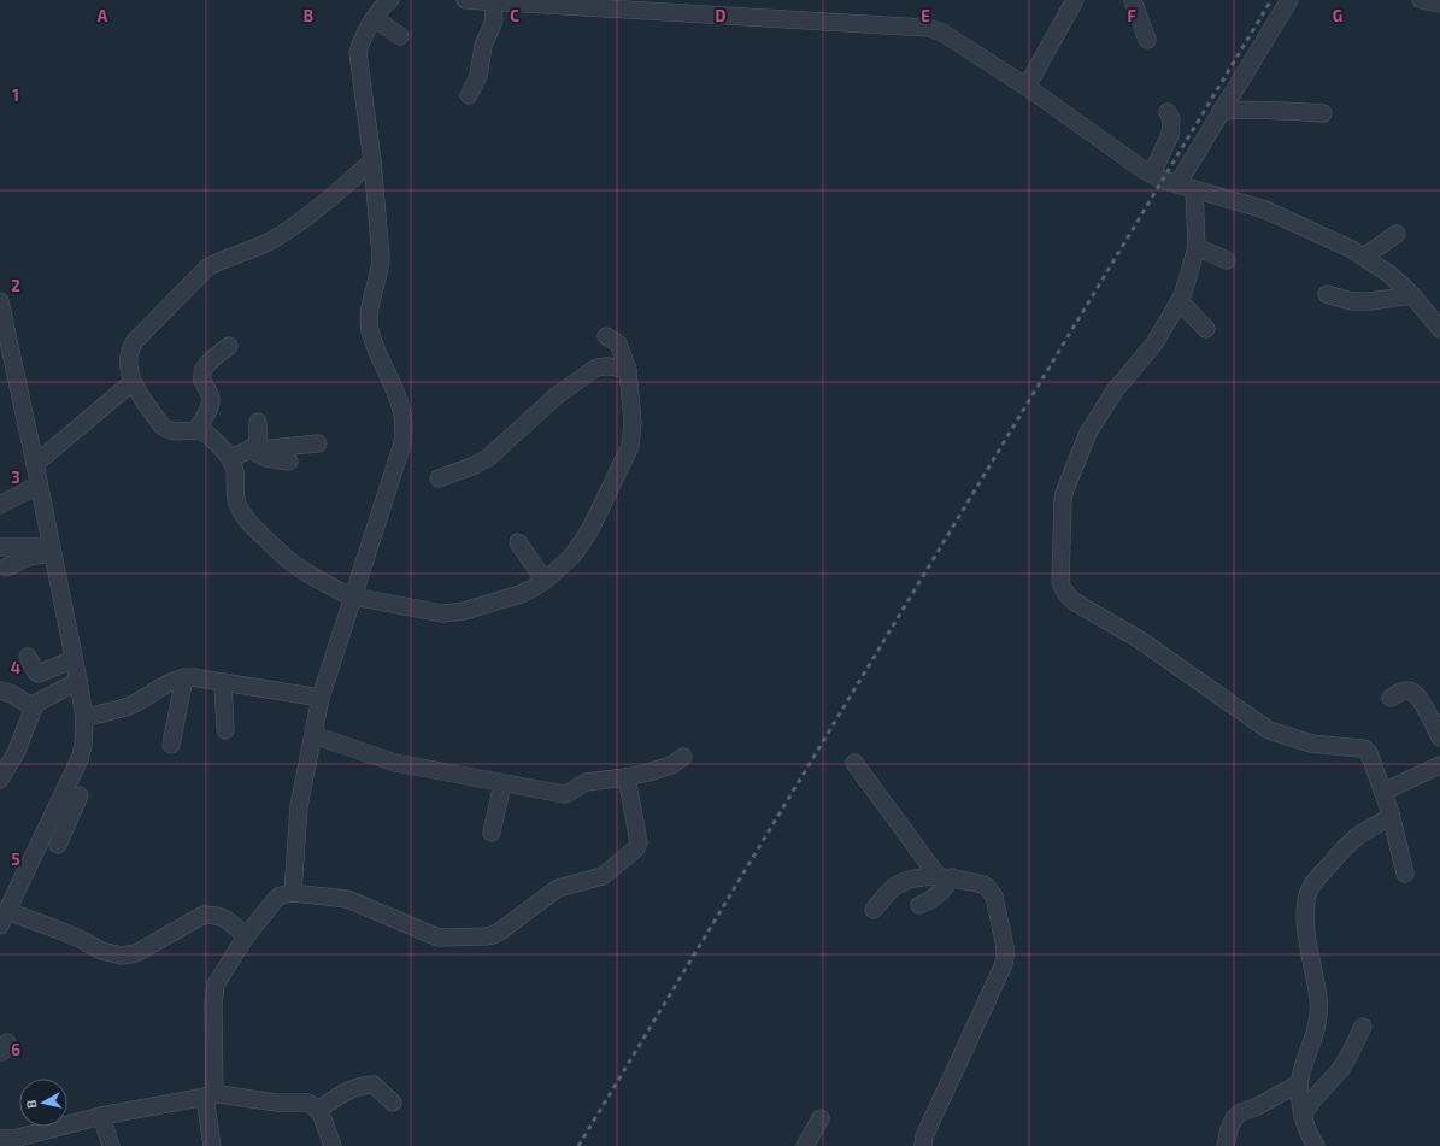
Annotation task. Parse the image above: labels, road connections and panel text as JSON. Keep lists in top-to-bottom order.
{
  "north": "left",
  "grid": {
    "columns": [
      "A",
      "B",
      "C",
      "D",
      "E",
      "F",
      "G"
    ],
    "rows": [
      "1",
      "2",
      "3",
      "4",
      "5",
      "6"
    ]
  }
}
